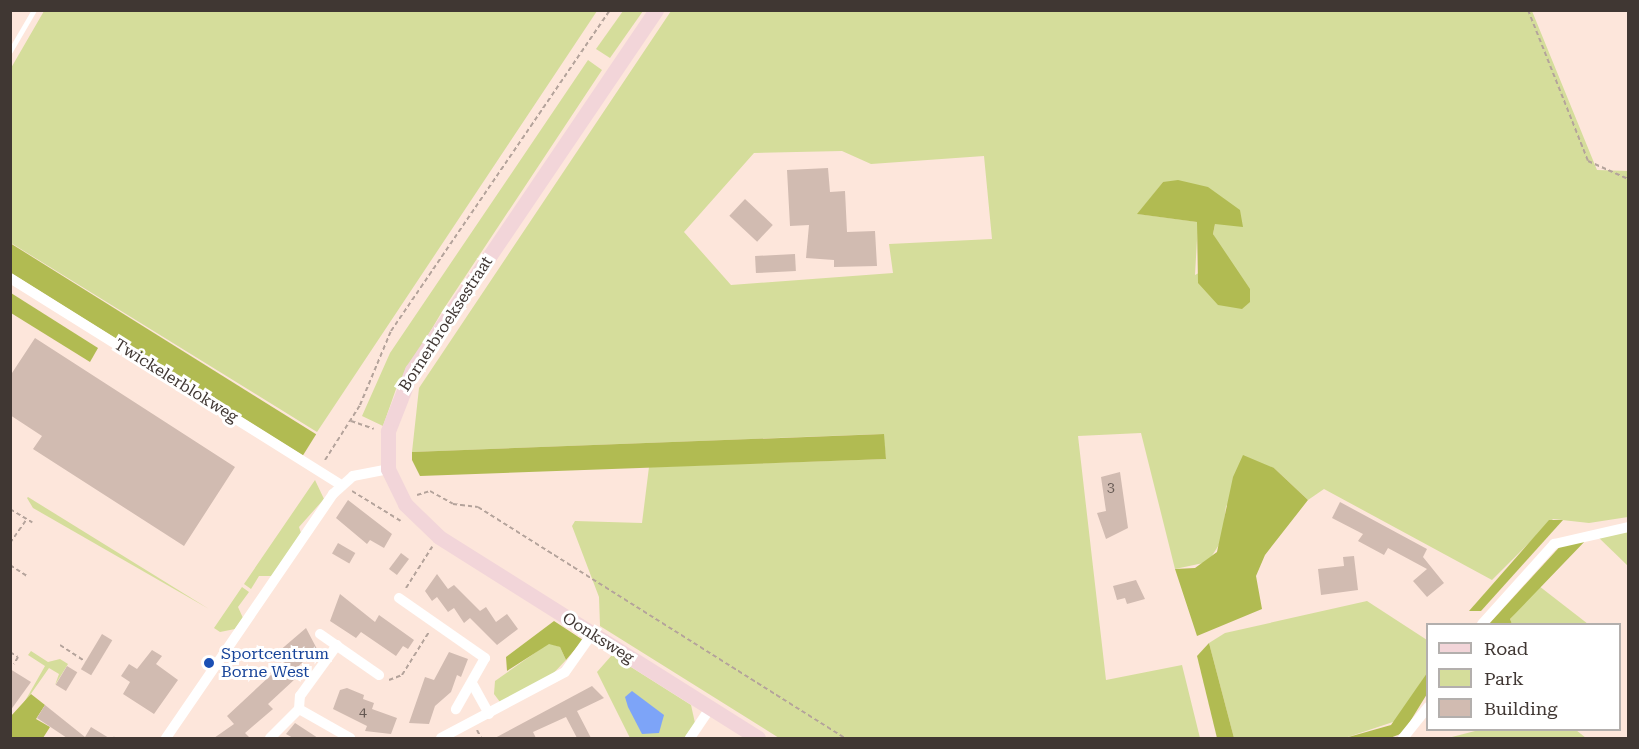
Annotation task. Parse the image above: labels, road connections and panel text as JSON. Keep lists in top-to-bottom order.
{
  "streets": {
    "main road": ["Bornerbroeksestraat", "Oonksweg"],
    "street": ["Twickelerblokweg"]
  },
  "crossings": [
    ["Bornerbroeksestraat", "Oonksweg"]
  ],
  "places": ["Sportcentrum Borne West"],
  "house_numbers": ["3", "4"],
  "legend": ["Road", "Park", "Building"]
}
